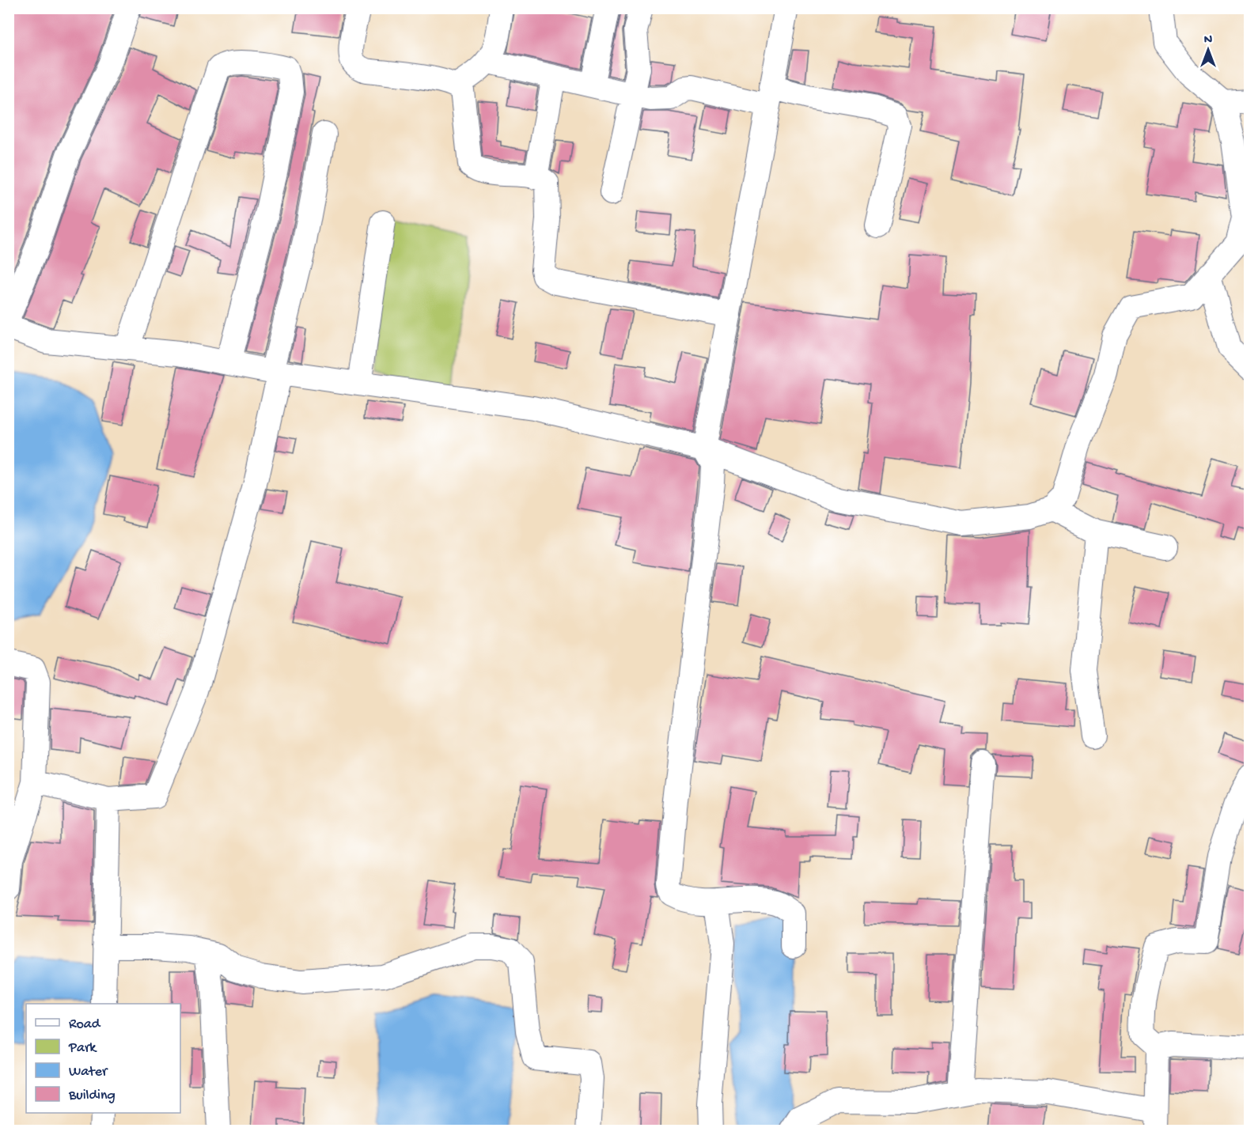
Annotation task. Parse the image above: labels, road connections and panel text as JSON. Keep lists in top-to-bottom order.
{
  "legend": [
    "Road",
    "Park",
    "Water",
    "Building"
  ],
  "north": "top"
}
